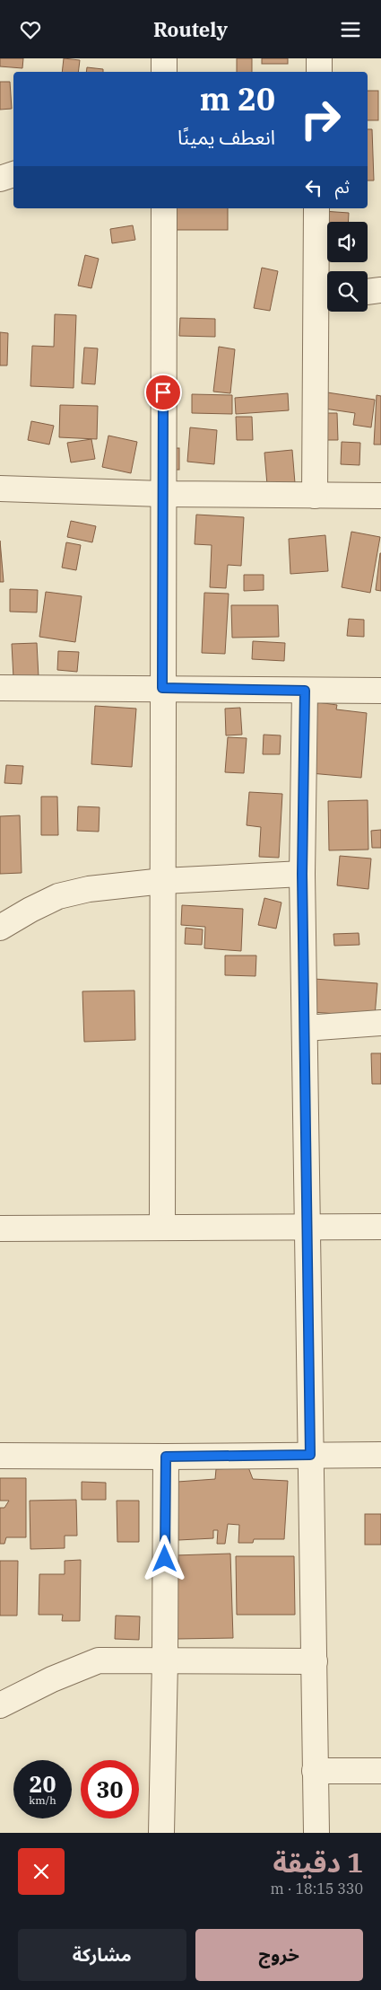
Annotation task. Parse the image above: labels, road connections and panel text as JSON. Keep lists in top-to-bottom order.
{
  "page": {
    "header": "Routely",
    "turn": ["20 m", "انعطف يمينًا"],
    "then": "ثم",
    "speed": "20 km/h",
    "limit": "30",
    "heading": ["1 دقيقة", "330 m · 18:15"],
    "buttons": ["خروج", "مشاركة"]
  }
}
